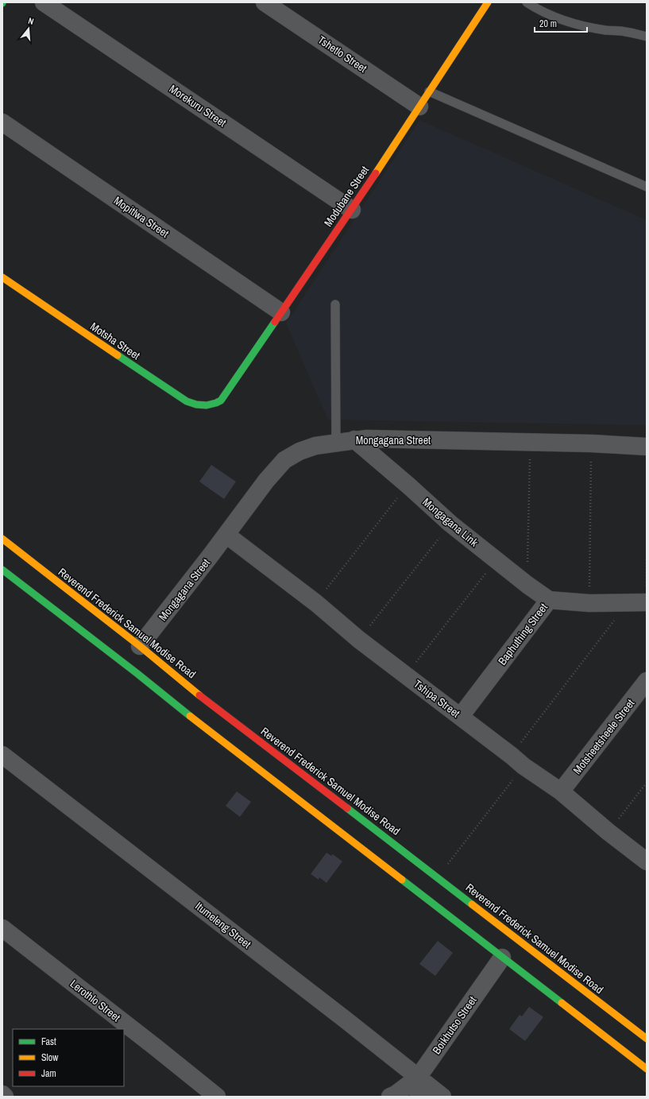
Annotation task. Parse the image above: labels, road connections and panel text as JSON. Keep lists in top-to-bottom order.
{
  "streets": {
    "main road": ["Modubane Street", "Motsha Street", "Reverend Frederick Samuel Modise Road"],
    "street": [
      "Tshetlo Street",
      "Morekuru Street",
      "Mopitlwa Street",
      "Mongagana Street",
      "Mongagana Link",
      "Baphuthing Street",
      "Tshipa Street",
      "Motsheetsheele Street",
      "Itumeleng Street",
      "Lerothlo Street",
      "Boikhutso Street"
    ]
  },
  "crossings": [
    ["Tshetlo Street", "Modubane Street"],
    ["Morekuru Street", "Modubane Street"],
    ["Modubane Street", "Mopitlwa Street"],
    ["Modubane Street", "Motsha Street"],
    ["Mongagana Street", "Mongagana Link"],
    ["Mongagana Street", "Reverend Frederick Samuel Modise Road"],
    ["Mongagana Street", "Tshipa Street"],
    ["Mongagana Link", "Baphuthing Street"],
    ["Baphuthing Street", "Tshipa Street"],
    ["Tshipa Street", "Motsheetsheele Street"],
    ["Itumeleng Street", "Boikhutso Street"]
  ],
  "legend": ["Fast", "Slow", "Jam"],
  "scale_bar": "20 m",
  "north": "top"
}
